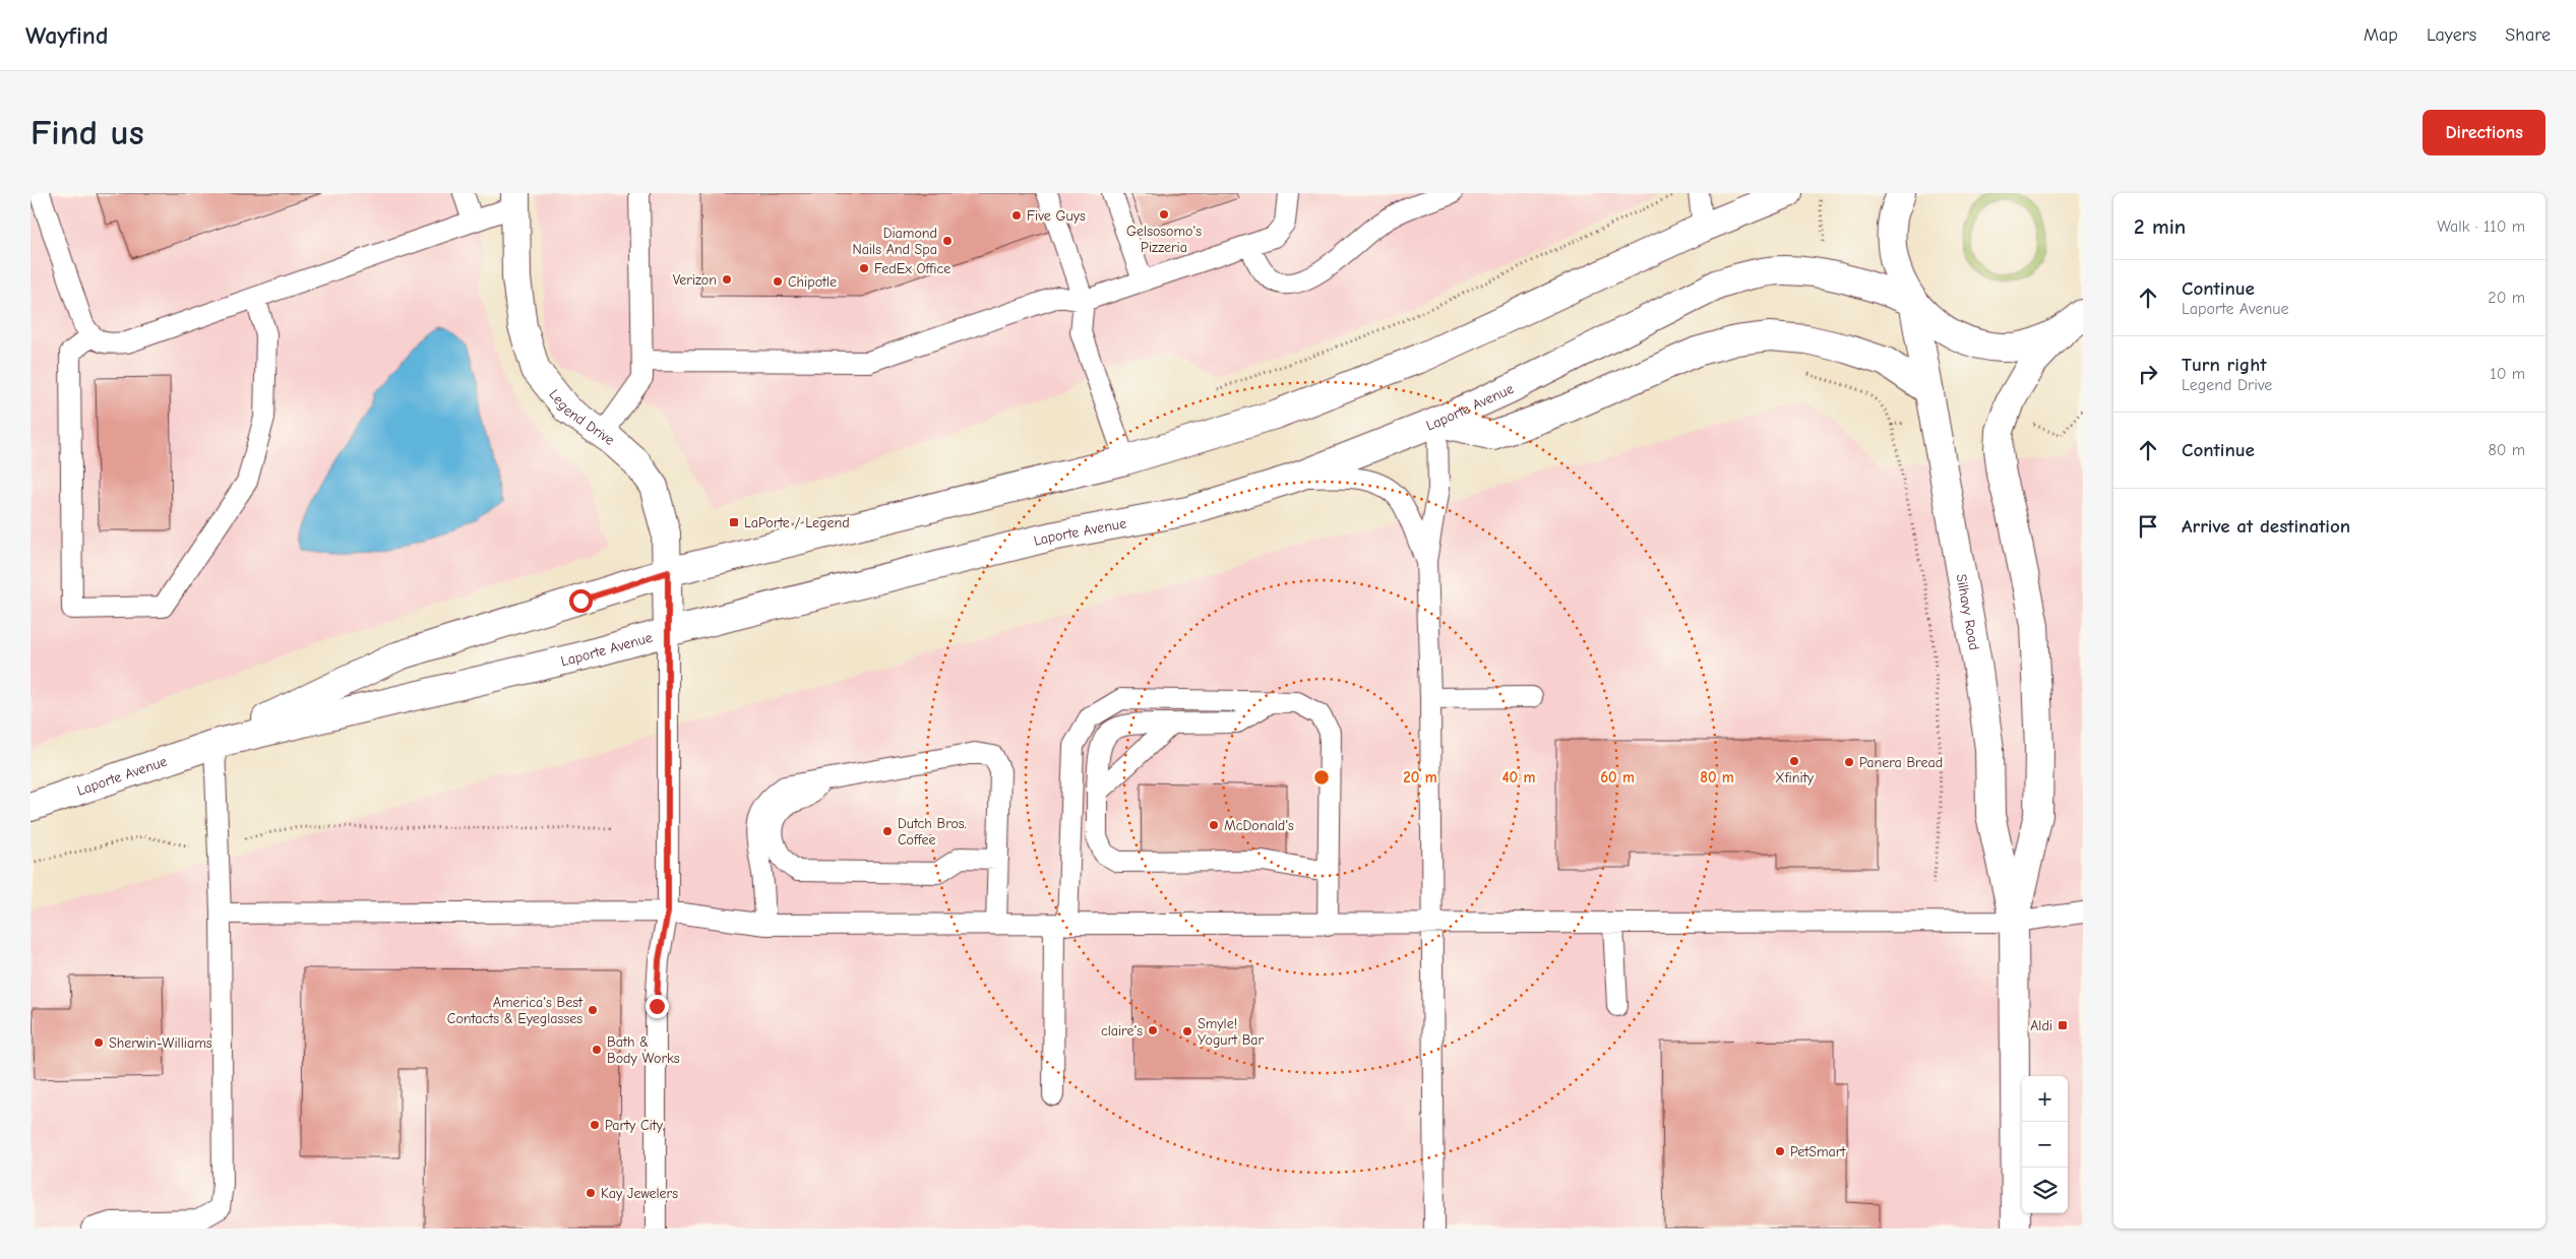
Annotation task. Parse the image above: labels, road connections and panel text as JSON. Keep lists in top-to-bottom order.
{
  "streets": {
    "main road": ["Laporte Avenue", "Legend Drive", "Silhavy Road"]
  },
  "crossings": [
    ["Laporte Avenue", "Legend Drive"],
    ["Laporte Avenue", "Silhavy Road"]
  ],
  "places": {
    "other": [
      "Gelsosomo's Pizzeria",
      "Five Guys",
      "Diamond Nails And Spa",
      "FedEx Office",
      "Verizon",
      "Chipotle",
      "Xfinity",
      "Panera Bread",
      "McDonald's",
      "Dutch Bros. Coffee",
      "America's Best Contacts & Eyeglasses",
      "claire's",
      "Smyle! Yogurt Bar",
      "Sherwin-Williams",
      "Bath & Body Works",
      "Party City",
      "PetSmart",
      "Kay Jewelers"
    ],
    "transit": ["LaPorte / Legend", "Aldi"]
  },
  "page": {
    "header": "Wayfind",
    "nav": ["Map", "Layers", "Share"],
    "buttons": "Directions",
    "title": "Find us",
    "heading": ["2 min", "Walk · 110 m"],
    "list": [
      ["Continue", "Laporte Avenue", "20 m"],
      ["Turn right", "Legend Drive", "10 m"],
      ["Continue", "80 m"],
      "Arrive at destination"
    ],
    "map_buttons": ["+", "−"]
  },
  "rings": [
    "20 m",
    "40 m",
    "60 m",
    "80 m"
  ]
}
